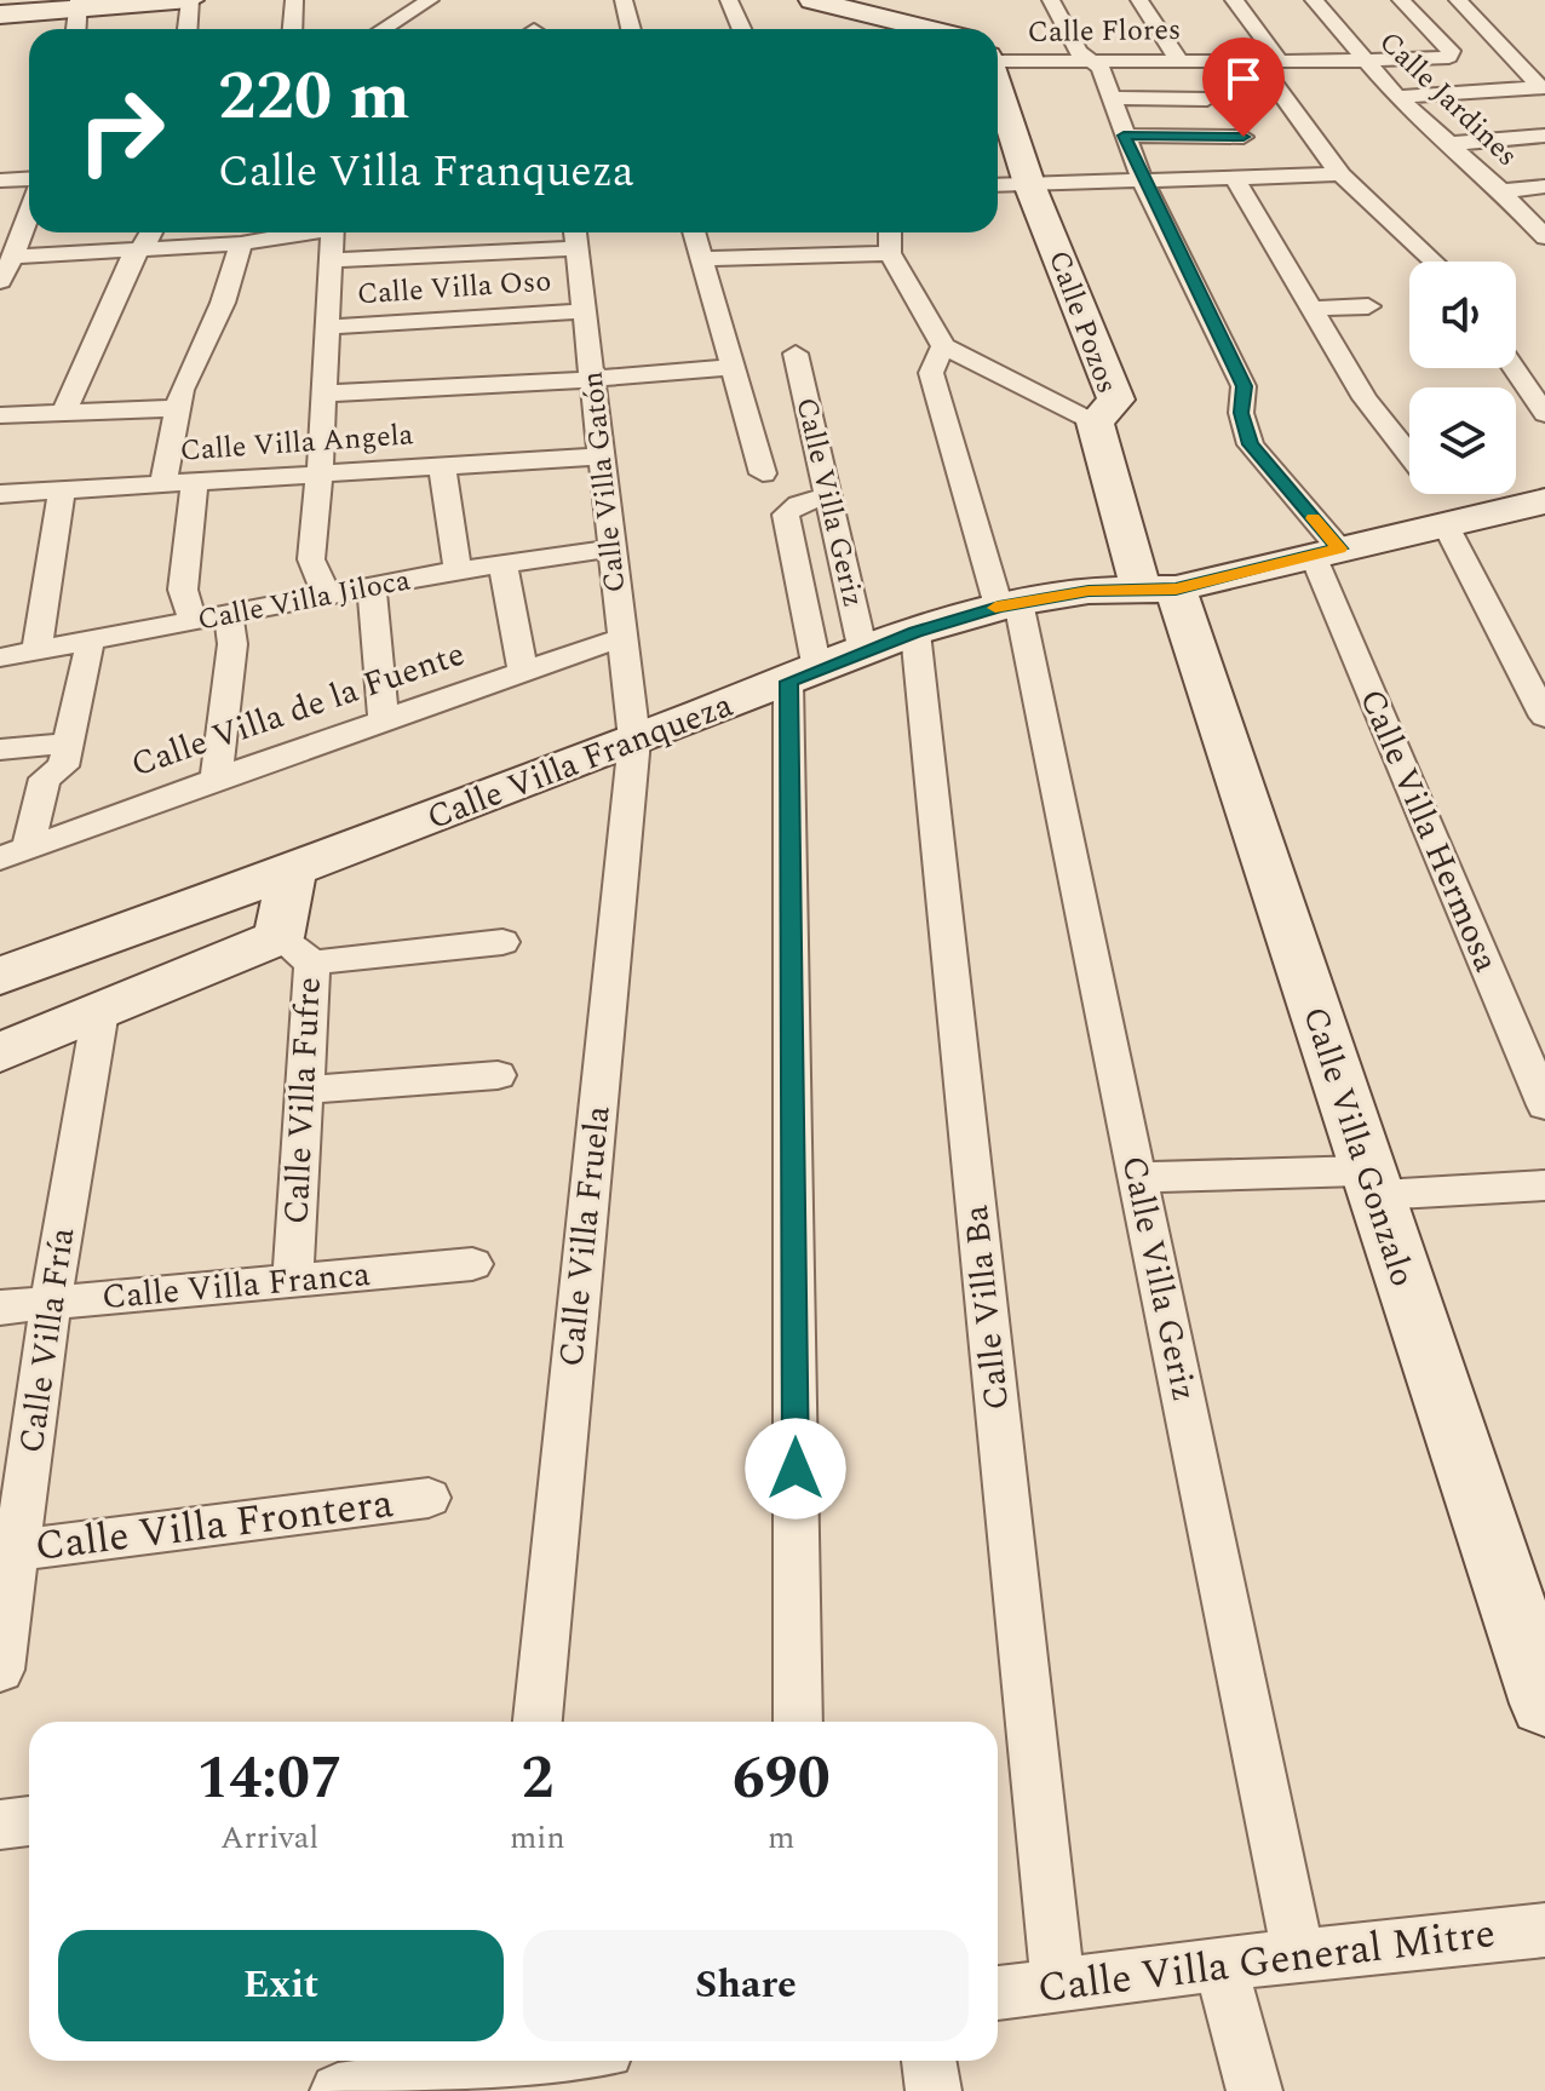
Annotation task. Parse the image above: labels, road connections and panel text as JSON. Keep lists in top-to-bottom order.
{
  "streets": {
    "street": [
      "Calle Flores",
      "Calle Jardines",
      "Calle Villa Oso",
      "Calle Pozos",
      "Calle Villa Angela",
      "Calle Villa Gatón",
      "Calle Villa Geriz",
      "Calle Villa Jiloca",
      "Calle Villa de la Fuente",
      "Calle Villa Franqueza",
      "Calle Villa Hermosa",
      "Calle Villa Fufre",
      "Calle Villa Gonzalo",
      "Calle Villa Fruela",
      "Calle Villa Franca",
      "Calle Villa Ba",
      "Calle Villa Fría",
      "Calle Villa Frontera",
      "Calle Villa General Mitre"
    ]
  },
  "crossings": [
    ["Calle Flores", "Calle Jardines"],
    ["Calle Flores", "Calle Villa Hermosa"],
    ["Calle Villa Oso", "Calle Villa Gatón"],
    ["Calle Pozos", "Calle Villa Franqueza"],
    ["Calle Pozos", "Calle Villa Gonzalo"],
    ["Calle Villa Angela", "Calle Villa Gatón"],
    ["Calle Villa Gatón", "Calle Villa Jiloca"],
    ["Calle Villa Gatón", "Calle Villa de la Fuente"],
    ["Calle Villa Gatón", "Calle Villa Franqueza"],
    ["Calle Villa Gatón", "Calle Villa Fruela"],
    ["Calle Villa Geriz", "Calle Villa Franqueza"],
    ["Calle Villa Geriz", "Calle Villa General Mitre"],
    ["Calle Villa Franqueza", "Calle Villa Hermosa"],
    ["Calle Villa Franqueza", "Calle Villa Gonzalo"],
    ["Calle Villa Franqueza", "Calle Villa Fruela"],
    ["Calle Villa Franqueza", "Calle Villa Ba"],
    ["Calle Villa Fufre", "Calle Villa Franca"],
    ["Calle Villa Franca", "Calle Villa Fría"],
    ["Calle Villa Ba", "Calle Villa General Mitre"],
    ["Calle Villa Fría", "Calle Villa Frontera"]
  ],
  "page": {
    "turn": ["220 m", "Calle Villa Franqueza"],
    "eta": [
      "14:07",
      "Arrival",
      "2",
      "min",
      "690",
      "m"
    ],
    "buttons": ["Exit", "Share"]
  }
}
